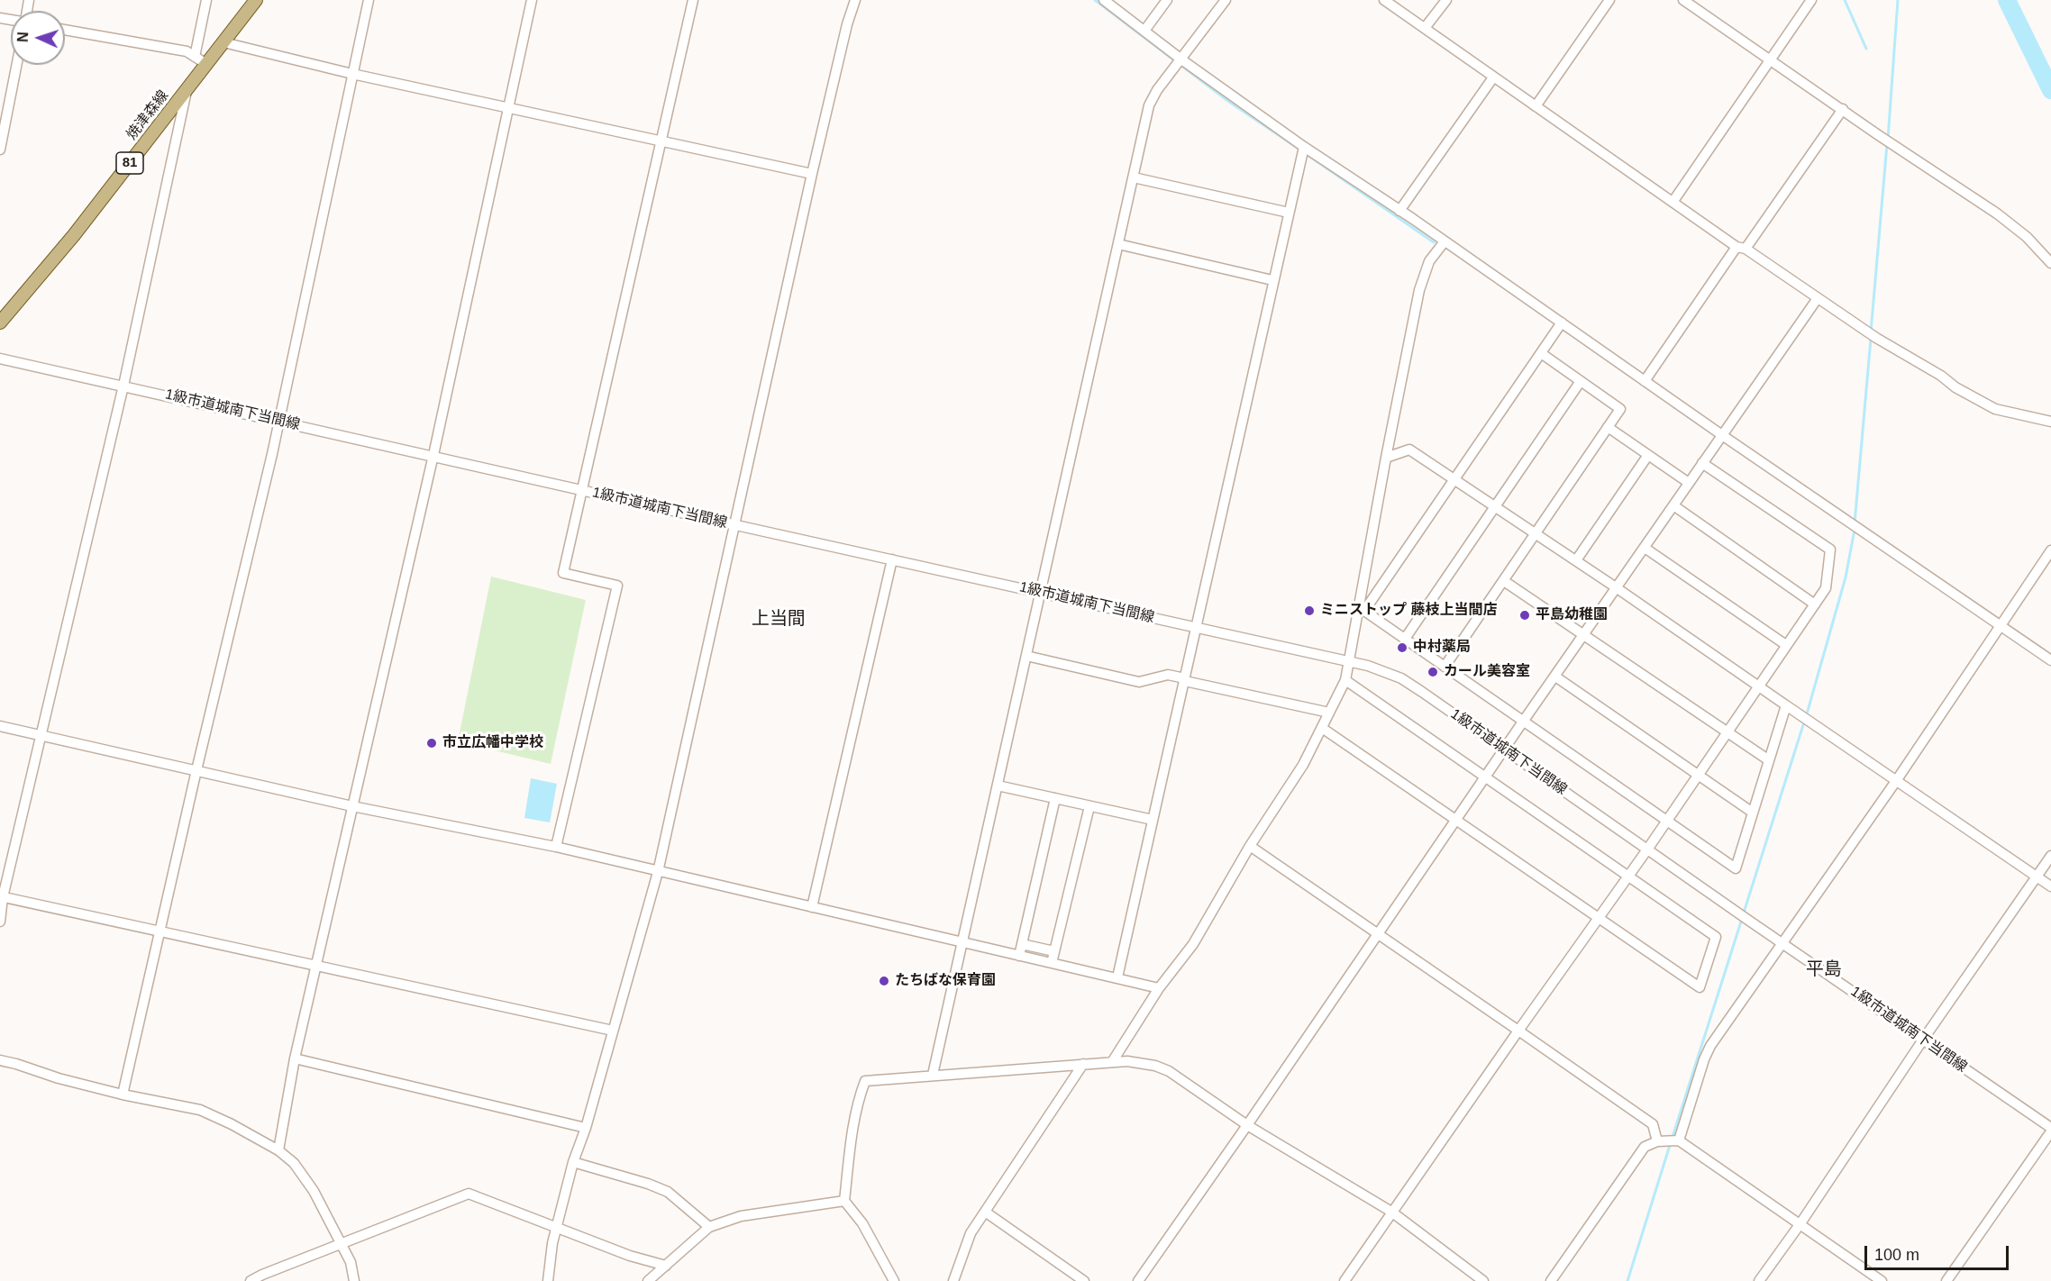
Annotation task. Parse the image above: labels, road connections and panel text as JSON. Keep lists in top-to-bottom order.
{
  "streets": {
    "main road": ["焼津森線", "81"],
    "street": ["1級市道城南下当間線"]
  },
  "districts": ["上当間", "平島"],
  "places": [
    "ミニストップ 藤枝上当間店",
    "平島幼稚園",
    "中村薬局",
    "カール美容室",
    "市立広幡中学校",
    "たちばな保育園"
  ],
  "scale_bar": "100 m",
  "north": "left"
}
